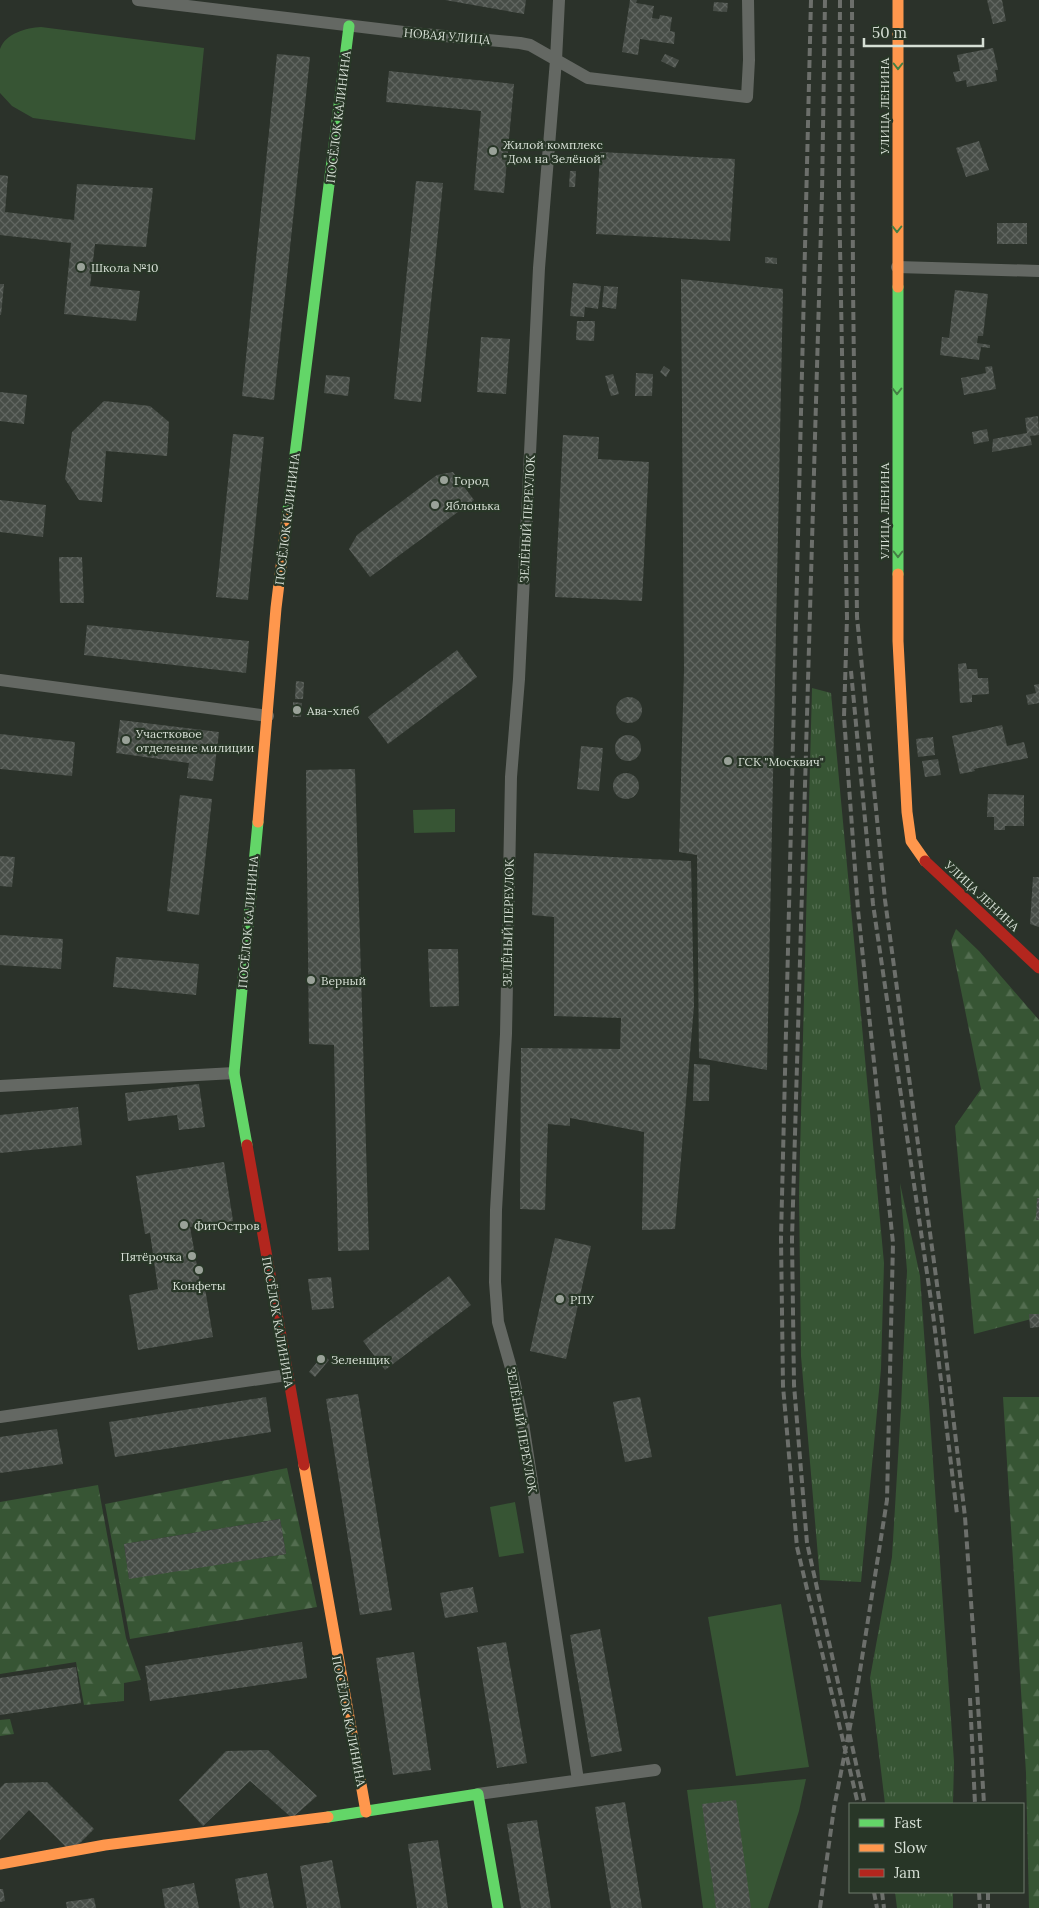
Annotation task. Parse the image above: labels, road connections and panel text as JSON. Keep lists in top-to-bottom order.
{
  "streets": {
    "street": [
      "НОВАЯ УЛИЦА",
      "УЛИЦА ЛЕНИНА",
      "ПОСЁЛОК КАЛИНИНА",
      "ЗЕЛЁНЫЙ ПЕРЕУЛОК"
    ]
  },
  "crossings": [
    ["НОВАЯ УЛИЦА", "ПОСЁЛОК КАЛИНИНА"],
    ["НОВАЯ УЛИЦА", "ЗЕЛЁНЫЙ ПЕРЕУЛОК"]
  ],
  "one_way": ["УЛИЦА ЛЕНИНА"],
  "places": [
    "Жилой комплекс \"Дом на Зелёной\"",
    "Школа №10",
    "Город",
    "Яблонька",
    "Ава-хлеб",
    "Участковое отделение милиции",
    "ГСК \"Москвич\"",
    "Верный",
    "ФитОстров",
    "Пятёрочка",
    "Конфеты",
    "РПУ",
    "Зеленщик"
  ],
  "legend": ["Fast", "Slow", "Jam"],
  "scale_bar": "50 m"
}
